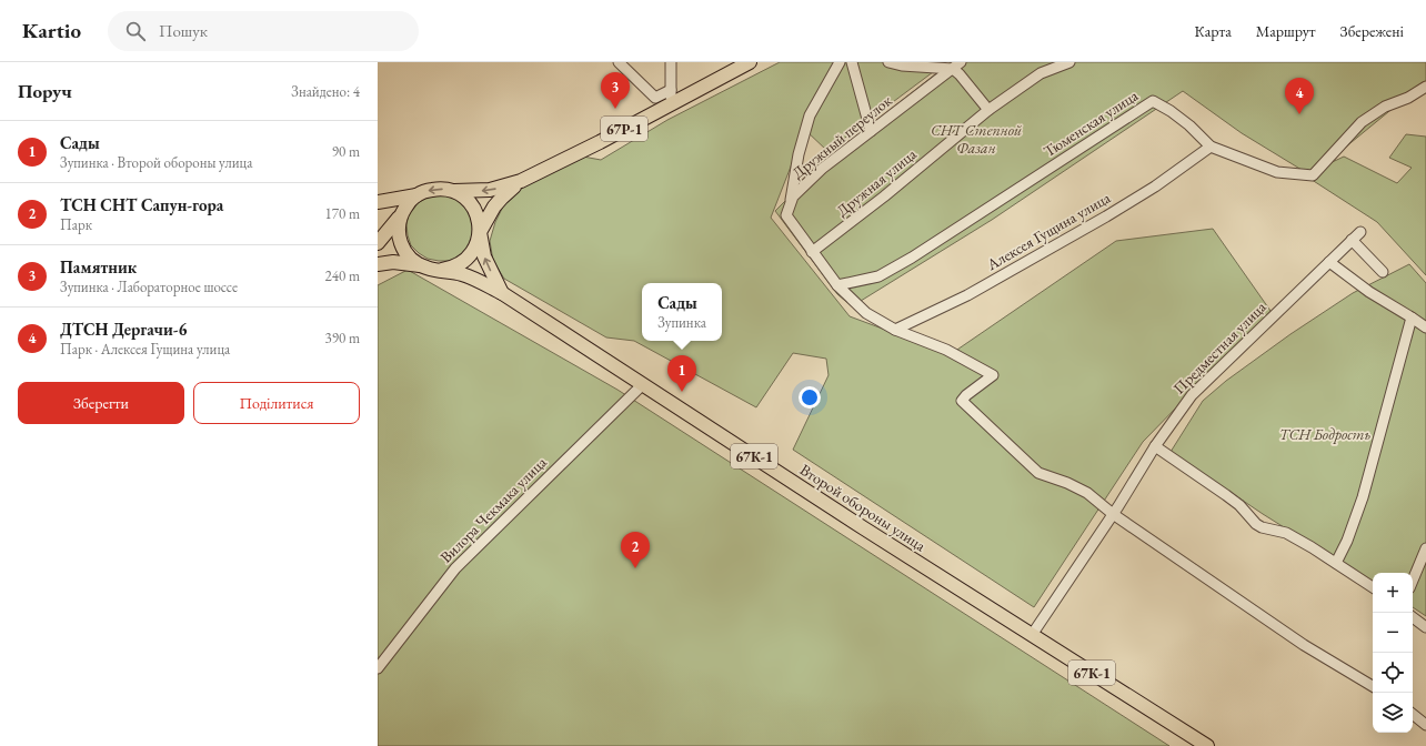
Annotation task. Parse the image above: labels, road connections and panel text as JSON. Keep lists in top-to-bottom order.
{
  "streets": {
    "main road": ["67Р-1", "67К-1", "Второй обороны улица"],
    "street": [
      "Тюменская улица",
      "Дружный переулок",
      "Дружная улица",
      "Алексея Гущина улица",
      "Предместная улица",
      "Вилора Чекмака улица"
    ]
  },
  "crossings": [
    ["Тюменская улица", "Алексея Гущина улица"],
    ["67Р-1", "67К-1"],
    ["Предместная улица", "Второй обороны улица"],
    ["67К-1", "Второй обороны улица"],
    ["Второй обороны улица", "Вилора Чекмака улица"]
  ],
  "parks": ["СНТ Степной Фазан", "ТСН Бодрость"],
  "page": {
    "header": "Kartio",
    "search": "Пошук",
    "nav": ["Карта", "Маршрут", "Збережені"],
    "heading": ["Поруч", "Знайдено: 4"],
    "pins": [
      "3",
      "4",
      "1",
      "2"
    ],
    "list": [
      {
        "mark": "1",
        "name": "Сады",
        "note": "Зупинка · Второй обороны улица",
        "value": "90 m"
      },
      {
        "mark": "2",
        "name": "ТСН СНТ Сапун-гора",
        "note": "Парк",
        "value": "170 m"
      },
      {
        "mark": "3",
        "name": "Памятник",
        "note": "Зупинка · Лабораторное шоссе",
        "value": "240 m"
      },
      {
        "mark": "4",
        "name": "ДТСН Дергачи-6",
        "note": "Парк · Алексея Гущина улица",
        "value": "390 m"
      }
    ],
    "popup": ["Сады", "Зупинка"],
    "buttons": ["Зберегти", "Поділитися"],
    "map_buttons": ["+", "−"]
  }
}
